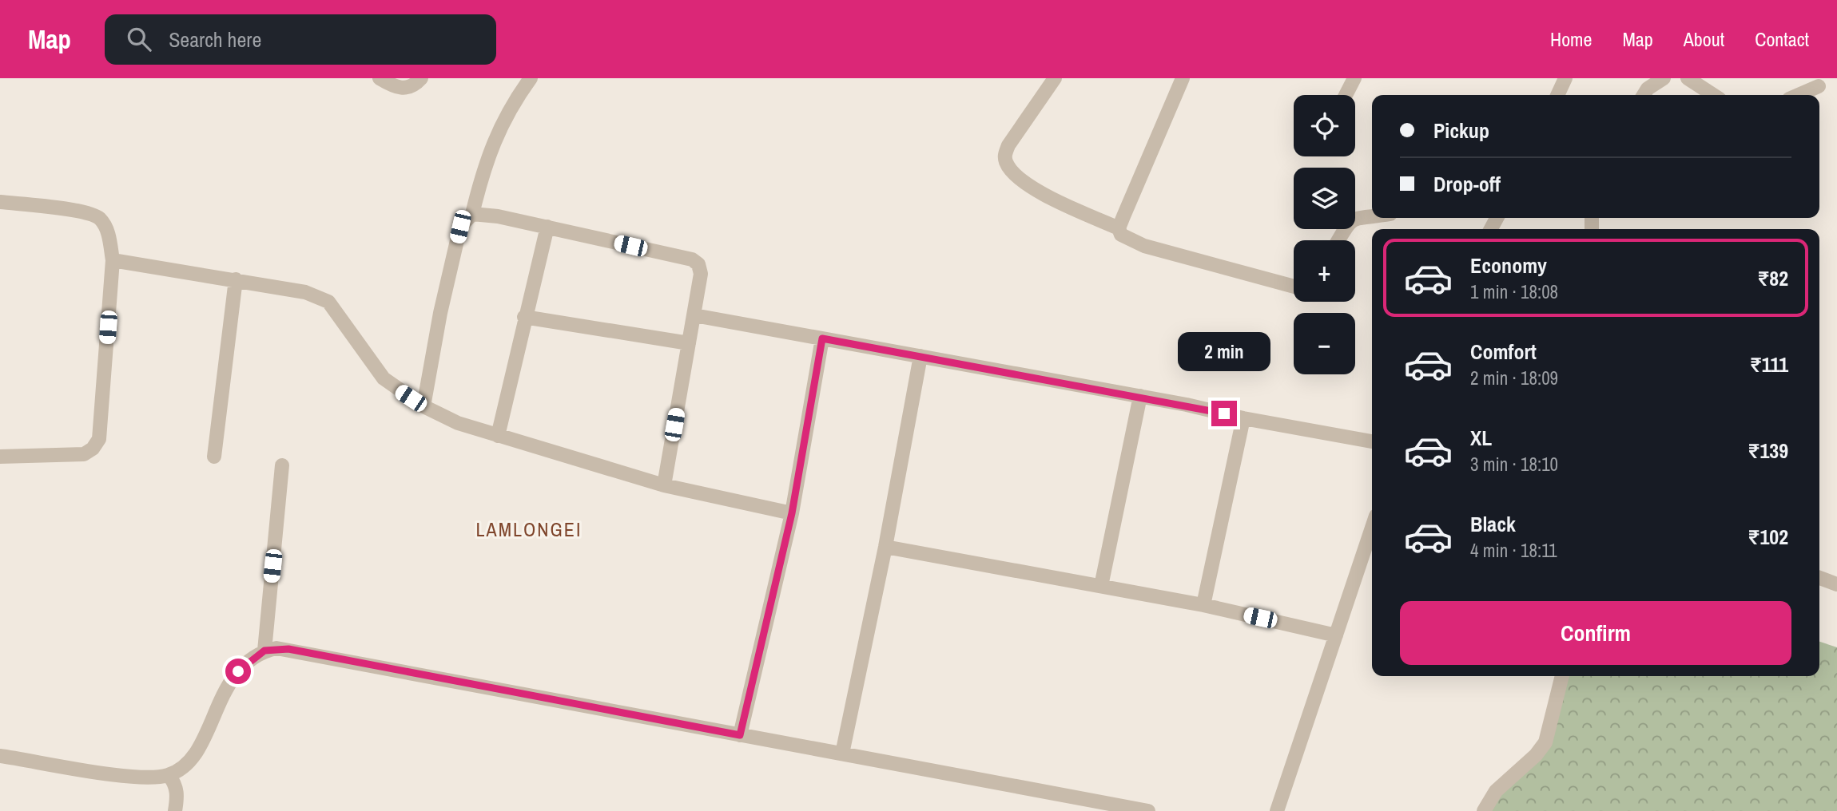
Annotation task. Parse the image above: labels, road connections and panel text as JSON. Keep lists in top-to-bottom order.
{
  "districts": ["LAMLONGEI"],
  "page": {
    "header": "Map",
    "search": "Search here",
    "nav": [
      "Home",
      "Map",
      "About",
      "Contact"
    ],
    "map_buttons": ["+", "−"],
    "banner": ["Pickup", "Drop-off"],
    "list": [
      {
        "name": "Economy",
        "note": "1 min · 18:08",
        "value": "₹82"
      },
      {
        "name": "Comfort",
        "note": "2 min · 18:09",
        "value": "₹111"
      },
      {
        "name": "XL",
        "note": "3 min · 18:10",
        "value": "₹139"
      },
      {
        "name": "Black",
        "note": "4 min · 18:11",
        "value": "₹102"
      }
    ],
    "bubble": "2 min",
    "buttons": "Confirm"
  }
}
